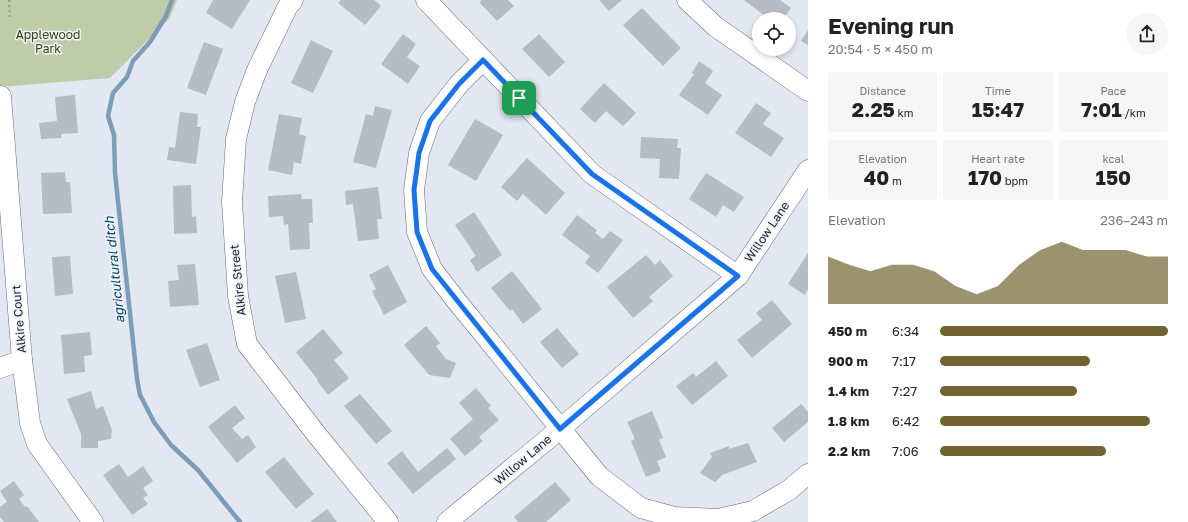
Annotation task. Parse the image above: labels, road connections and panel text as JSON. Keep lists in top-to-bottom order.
{
  "streets": {
    "street": ["Willow Lane", "Alkire Street", "Alkire Court"]
  },
  "water": ["agricultural ditch"],
  "parks": ["Applewood Park"],
  "page": {
    "heading": ["Evening run", "20:54 · 5 × 450 m"],
    "stats": [
      ["Distance", "2.25 km"],
      ["Time", "15:47"],
      ["Pace", "7:01 /km"],
      ["Elevation", "40 m"],
      ["Heart rate", "170 bpm"],
      ["kcal", "150"]
    ],
    "chart": ["Elevation", "236–243 m"],
    "list": [
      {
        "name": "450 m",
        "note": "6:34"
      },
      {
        "name": "900 m",
        "note": "7:17"
      },
      {
        "name": "1.4 km",
        "note": "7:27"
      },
      {
        "name": "1.8 km",
        "note": "6:42"
      },
      {
        "name": "2.2 km",
        "note": "7:06"
      }
    ]
  }
}
